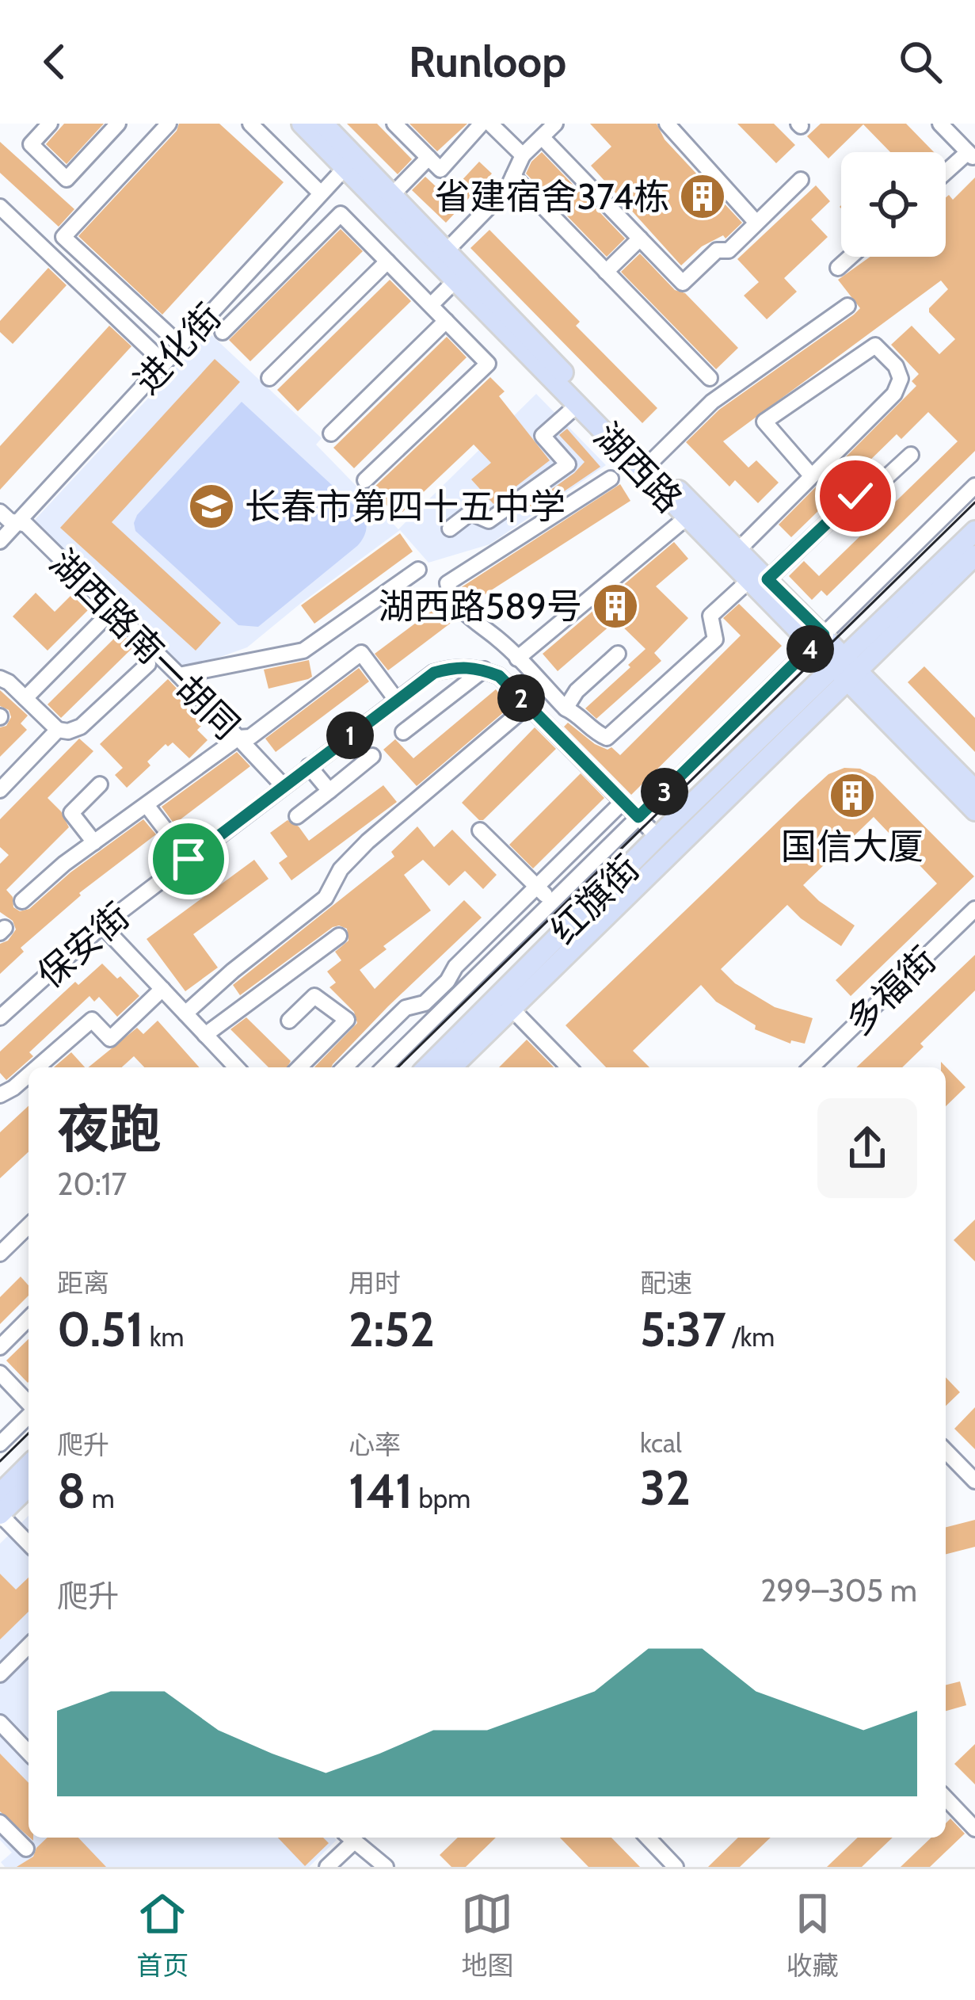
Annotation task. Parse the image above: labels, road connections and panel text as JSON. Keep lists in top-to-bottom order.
{
  "streets": {
    "main road": ["湖西路", "红旗街"],
    "street": [
      "进化街",
      "湖西路南一胡同",
      "保安街",
      "多福街"
    ]
  },
  "crossings": [
    ["进化街", "湖西路"],
    ["进化街", "湖西路南一胡同"],
    ["湖西路", "红旗街"],
    ["湖西路南一胡同", "保安街"]
  ],
  "places": {
    "building": ["省建宿舍374栋", "湖西路589号", "国信大厦"],
    "school or university": ["长春市第四十五中学"]
  },
  "page": {
    "header": "Runloop",
    "pins": [
      "4",
      "2",
      "1",
      "3"
    ],
    "heading": ["夜跑", "20:17"],
    "stats": [
      ["距离", "0.51 km"],
      ["用时", "2:52"],
      ["配速", "5:37 /km"],
      ["爬升", "8 m"],
      ["心率", "141 bpm"],
      ["kcal", "32"]
    ],
    "chart": ["爬升", "299–305 m"],
    "tabs": ["首页", "地图", "收藏"]
  }
}
